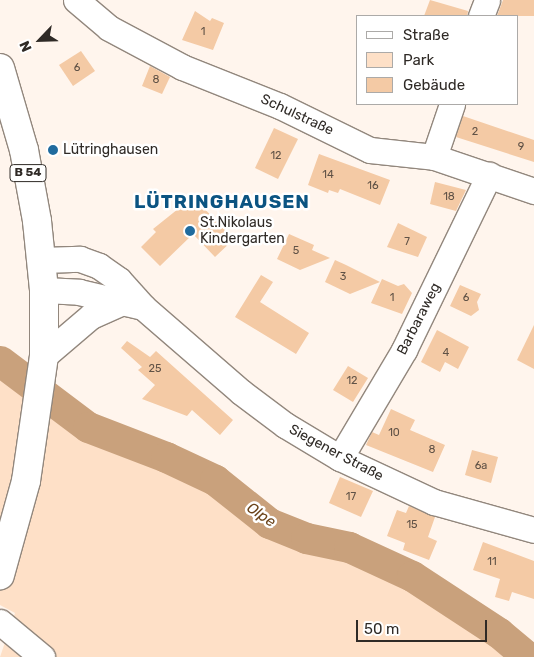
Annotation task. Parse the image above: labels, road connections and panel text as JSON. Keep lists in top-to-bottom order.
{
  "streets": {
    "main road": ["B 54"],
    "street": ["Schulstraße", "Barbaraweg", "Siegener Straße"]
  },
  "crossings": [
    ["Schulstraße", "Barbaraweg"],
    ["B 54", "Siegener Straße"],
    ["Barbaraweg", "Siegener Straße"]
  ],
  "districts": ["LÜTRINGHAUSEN"],
  "water": ["Olpe"],
  "places": ["Lütringhausen", "St.Nikolaus Kindergarten"],
  "house_numbers": [
    "1",
    "6",
    "8",
    "2",
    "9",
    "12",
    "14",
    "16",
    "18",
    "7",
    "5",
    "3",
    "1",
    "6",
    "4",
    "25",
    "12",
    "10",
    "8",
    "6a",
    "17",
    "15",
    "11"
  ],
  "legend": ["Straße", "Park", "Gebäude"],
  "scale_bar": "50 m",
  "north": "bottom left"
}
